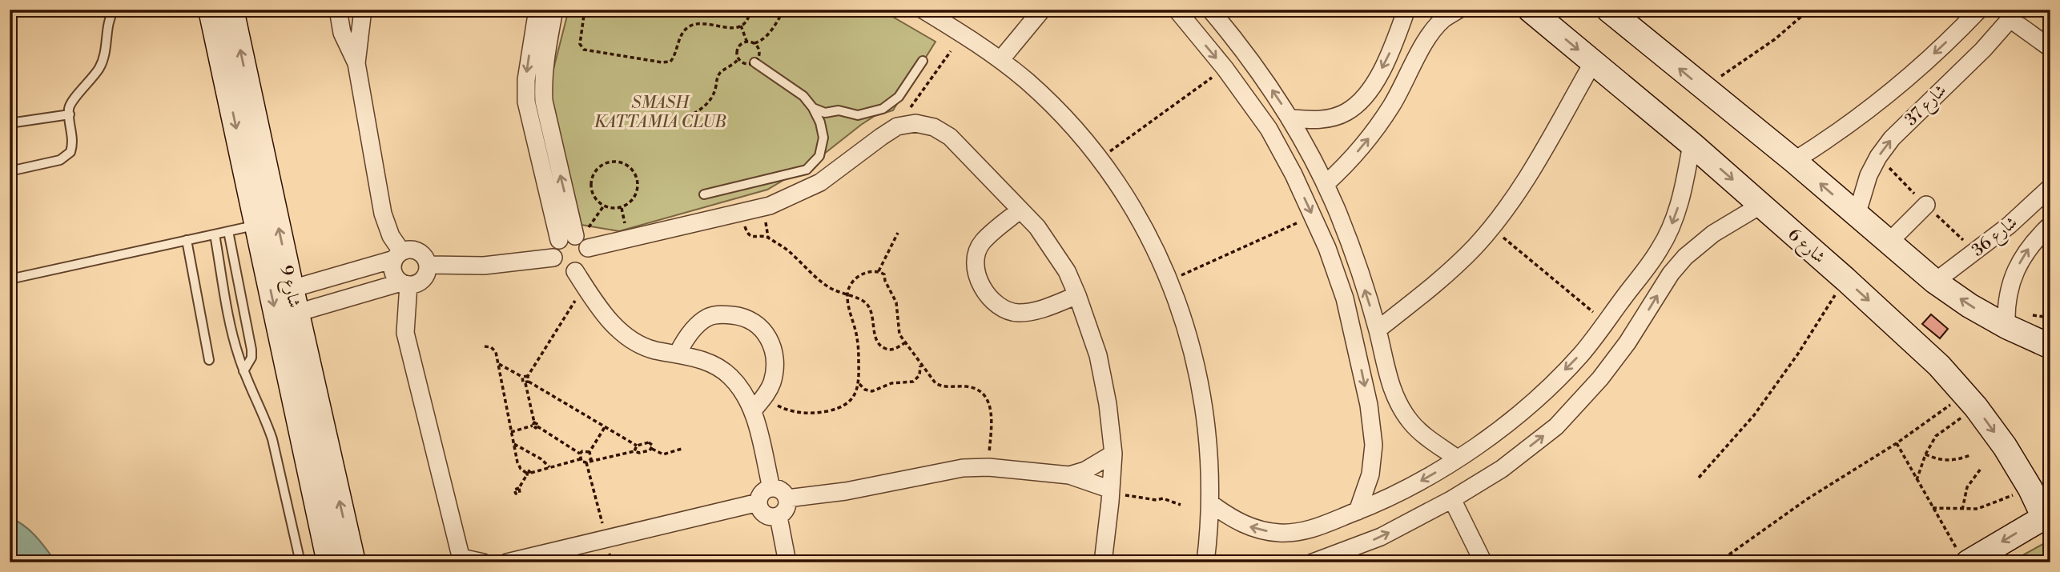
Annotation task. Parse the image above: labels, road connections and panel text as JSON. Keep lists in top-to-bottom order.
{
  "streets": {
    "street": [
      "شارع 37",
      "شارع 36",
      "شارع 6",
      "شارع 9"
    ]
  },
  "parks": ["SMASH KATTAMIA CLUB"]
}
